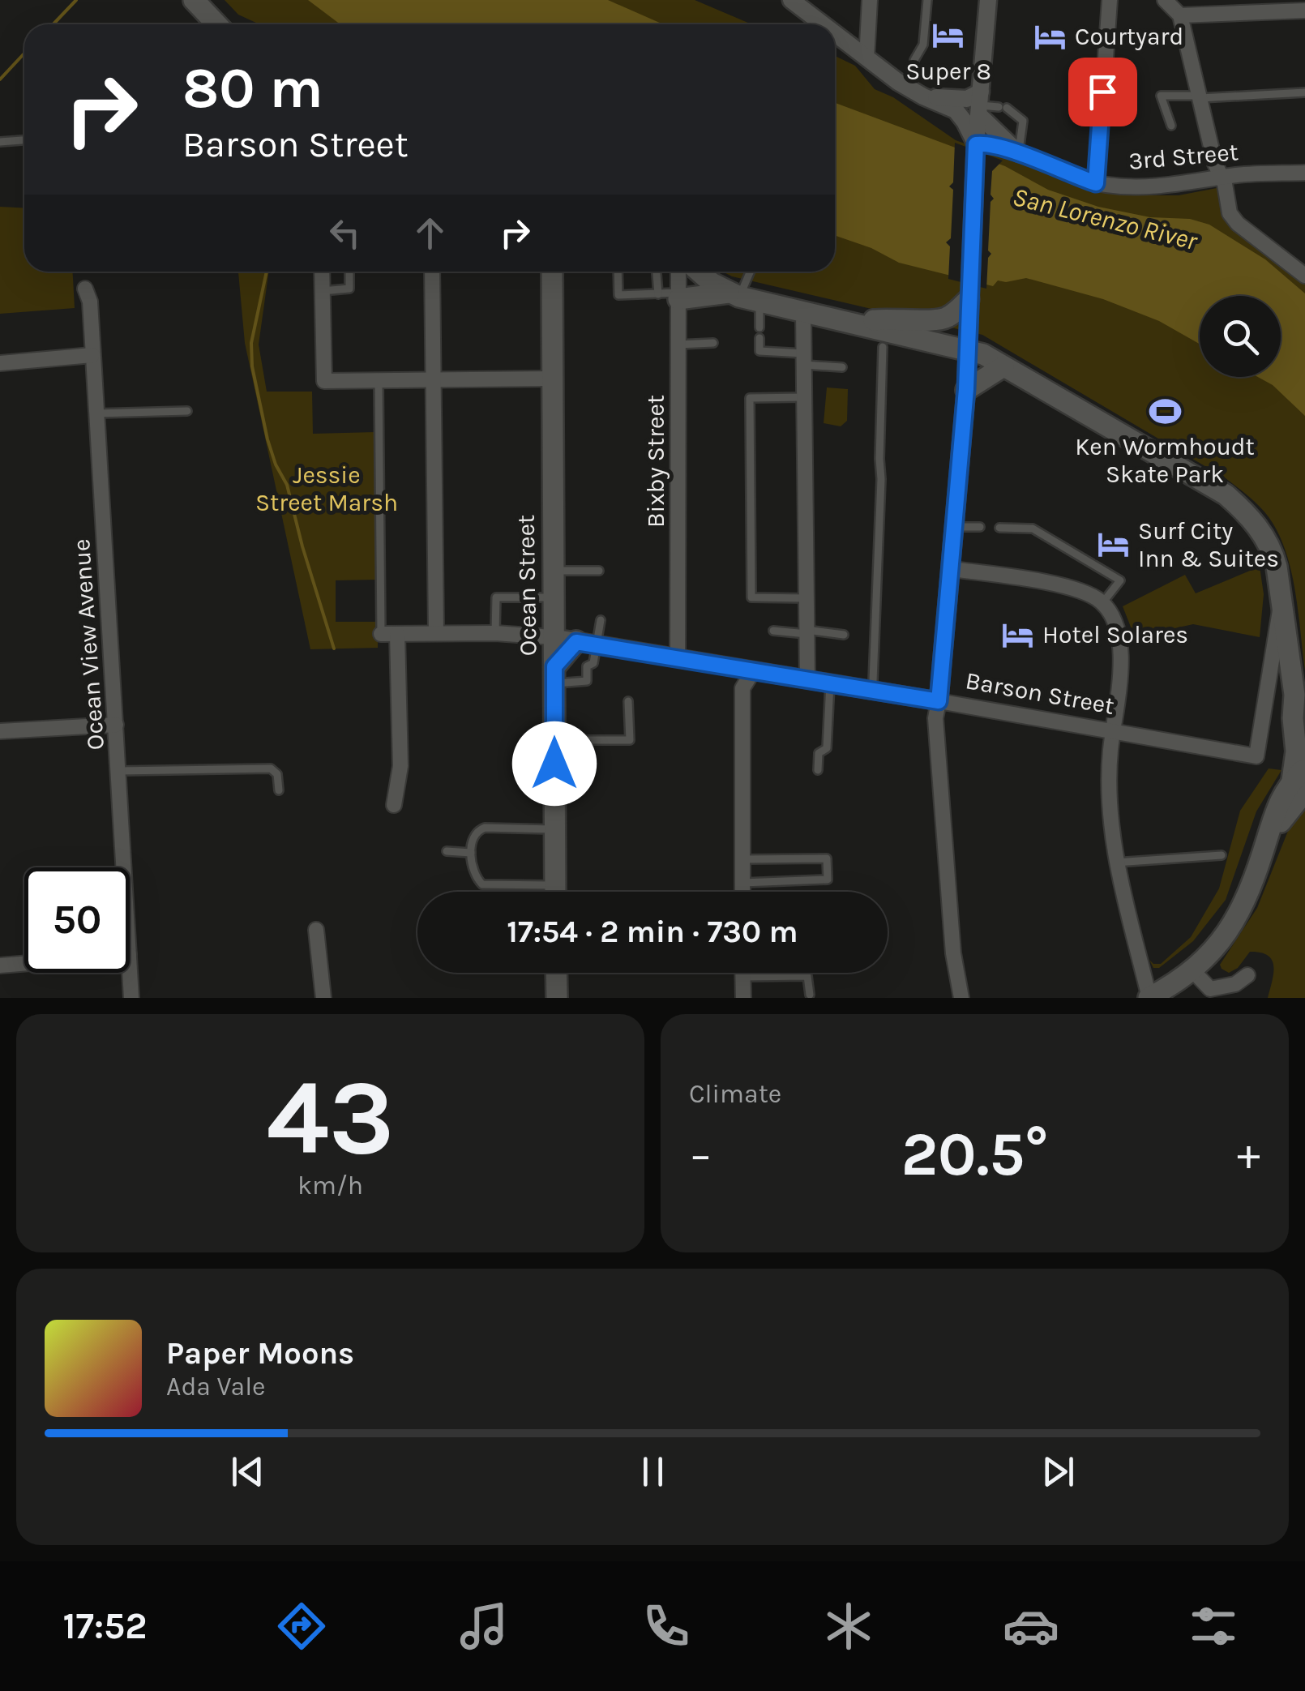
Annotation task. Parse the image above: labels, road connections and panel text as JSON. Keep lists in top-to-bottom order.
{
  "streets": {
    "main road": ["Ocean Street"],
    "street": [
      "3rd Street",
      "Bixby Street",
      "Ocean View Avenue",
      "Barson Street"
    ]
  },
  "crossings": [
    ["Bixby Street", "Barson Street"],
    ["Ocean Street", "Barson Street"]
  ],
  "water": ["San Lorenzo River"],
  "parks": ["Jessie Street Marsh"],
  "places": {
    "hotel": [
      "Super 8",
      "Courtyard",
      "Surf City Inn & Suites",
      "Hotel Solares"
    ],
    "sports": ["Ken Wormhoudt Skate Park"]
  },
  "page": {
    "turn": ["80 m", "Barson Street"],
    "limit": "50",
    "trip": "17:54 · 2 min · 730 m",
    "tile": [
      ["43", "km/h"],
      "Climate"
    ],
    "heat": ["−", "20.5°", "+"],
    "song": ["Paper Moons", "Ada Vale"],
    "tabs": "17:52"
  }
}
